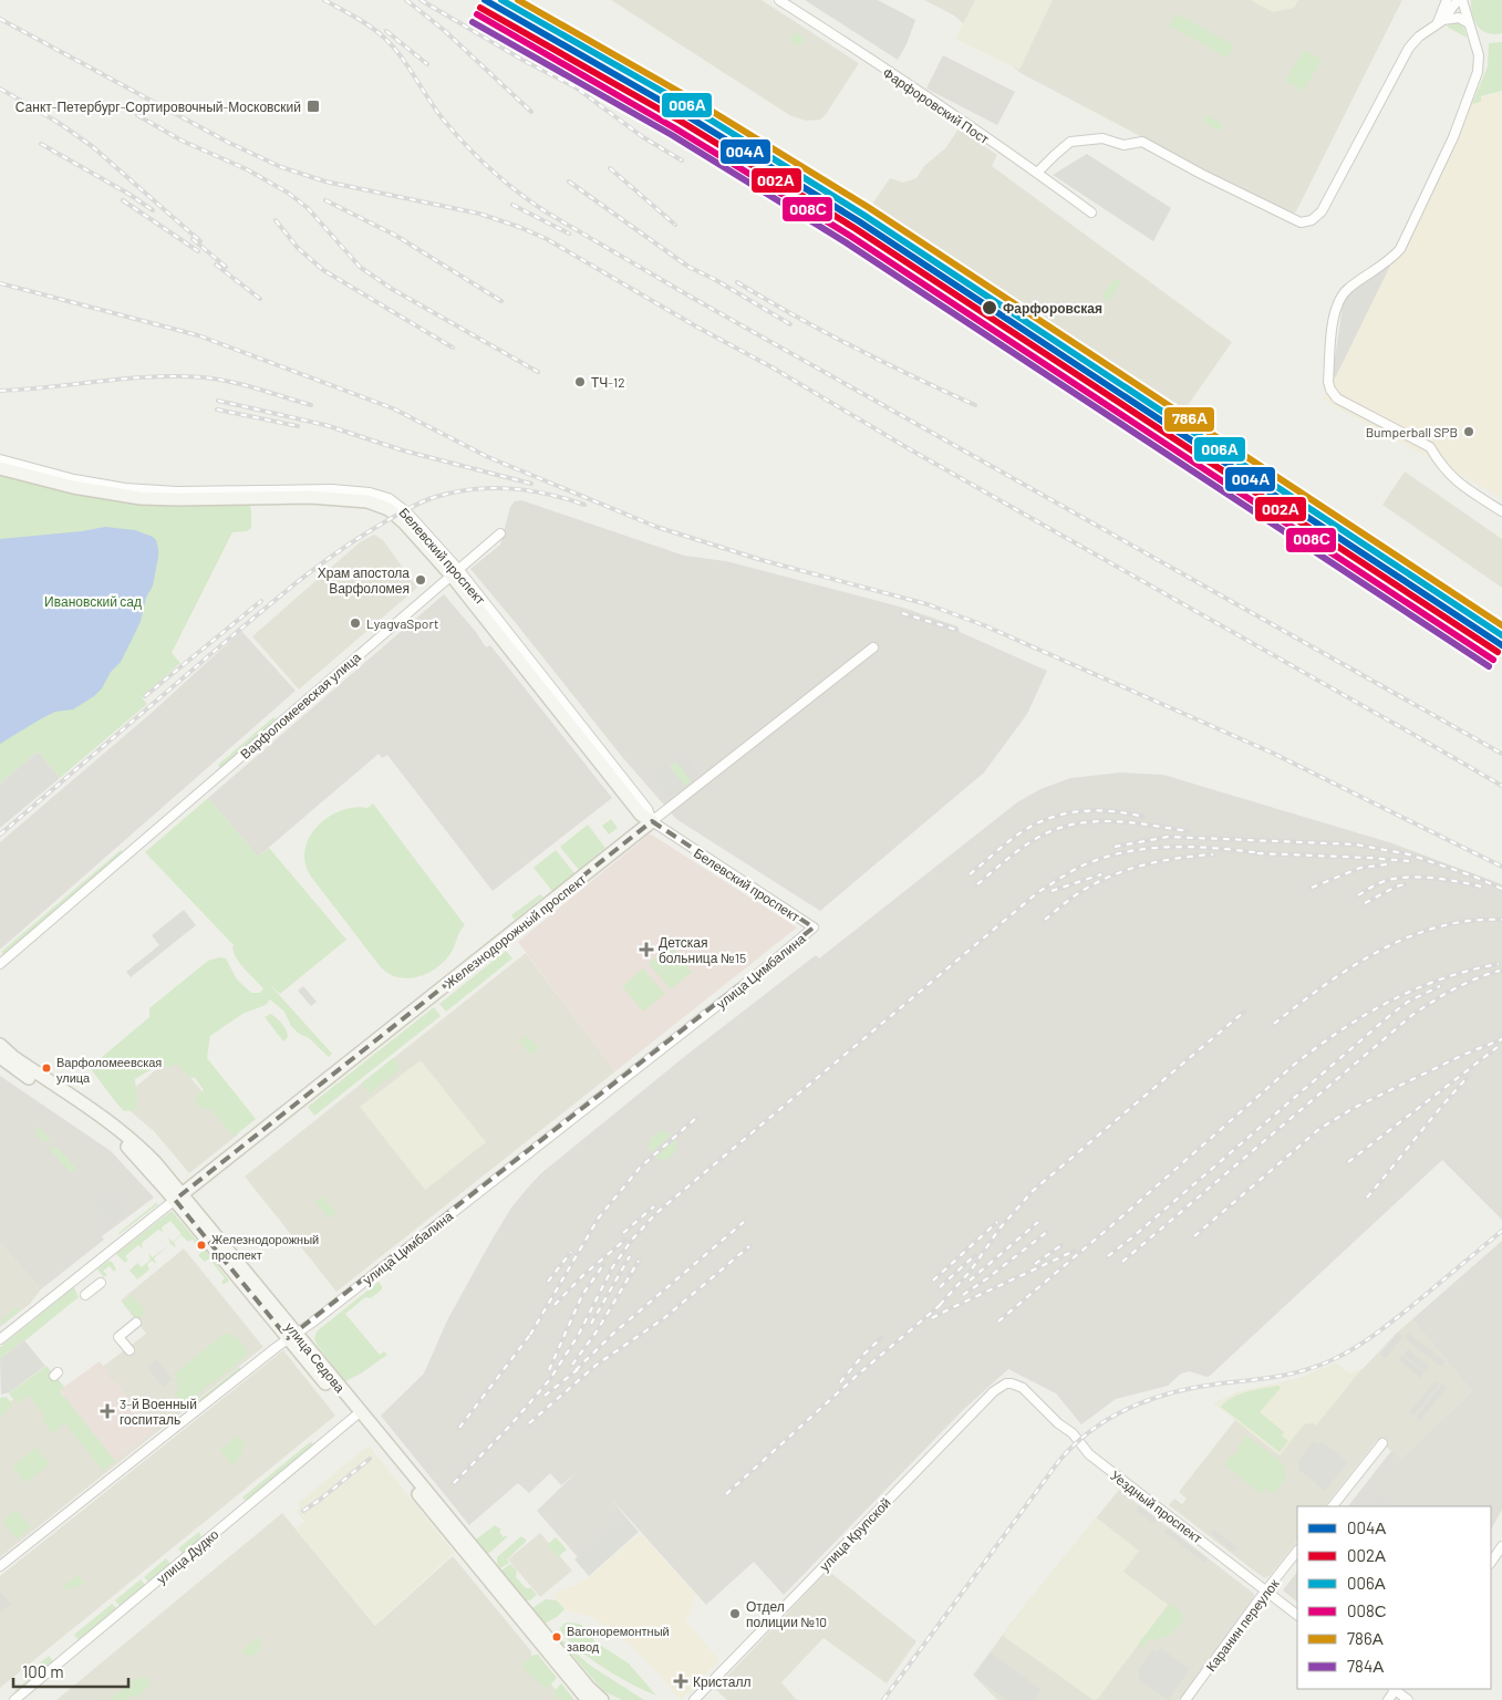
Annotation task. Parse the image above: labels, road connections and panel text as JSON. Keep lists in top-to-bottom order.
{
  "streets": {
    "main road": ["Белевский проспект", "Железнодорожный проспект", "улица Седова"],
    "street": [
      "Фарфоровский Пост",
      "Варфоломеевская улица",
      "улица Цимбалина",
      "Уездный проспект",
      "улица Крупской",
      "улица Дудко",
      "Каранин переулок"
    ]
  },
  "crossings": [
    ["Белевский проспект", "Варфоломеевская улица"],
    ["Белевский проспект", "Железнодорожный проспект"],
    ["Белевский проспект", "улица Цимбалина"],
    ["Железнодорожный проспект", "улица Седова"],
    ["улица Цимбалина", "улица Седова"],
    ["улица Седова", "улица Дудко"],
    ["Уездный проспект", "улица Крупской"],
    ["Уездный проспект", "Каранин переулок"]
  ],
  "parks": ["Ивановский сад"],
  "places": {
    "transit": ["Санкт-Петербург-Сортировочный-Московский"],
    "other": [
      "Фарфоровская",
      "ТЧ-12",
      "Bumperball SPB",
      "Храм апостола Варфоломея",
      "LyagvaSport",
      "Варфоломеевская улица",
      "Железнодорожный проспект",
      "Отдел полиции №10",
      "Вагоноремонтный завод"
    ],
    "health": ["Детская больница №15", "3-й Военный госпиталь", "Кристалл"]
  },
  "lines": [
    "transit line 004А",
    "transit line 006А",
    "transit line 786А",
    "transit line 002А",
    "transit line 008С",
    "transit line 784А"
  ],
  "legend": [
    "004А",
    "002А",
    "006А",
    "008С",
    "786А",
    "784А"
  ],
  "scale_bar": "100 m"
}
